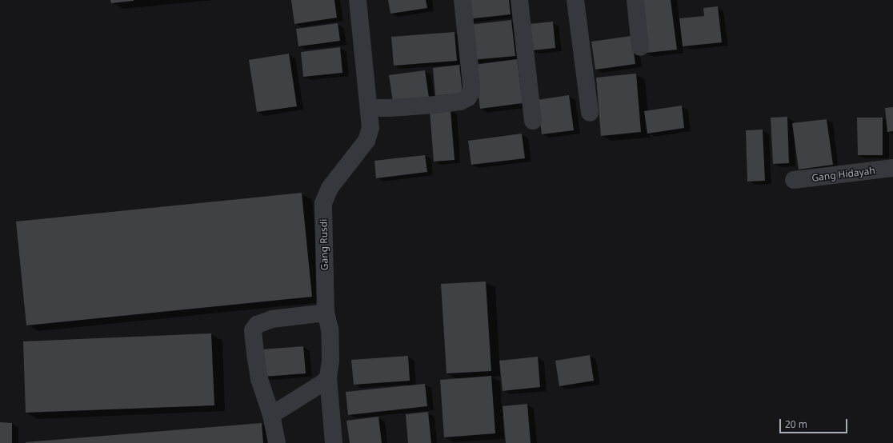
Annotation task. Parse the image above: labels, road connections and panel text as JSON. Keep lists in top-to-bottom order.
{
  "streets": {
    "street": ["Gang Hidayah", "Gang Rusdi"]
  },
  "scale_bar": "20 m"
}
